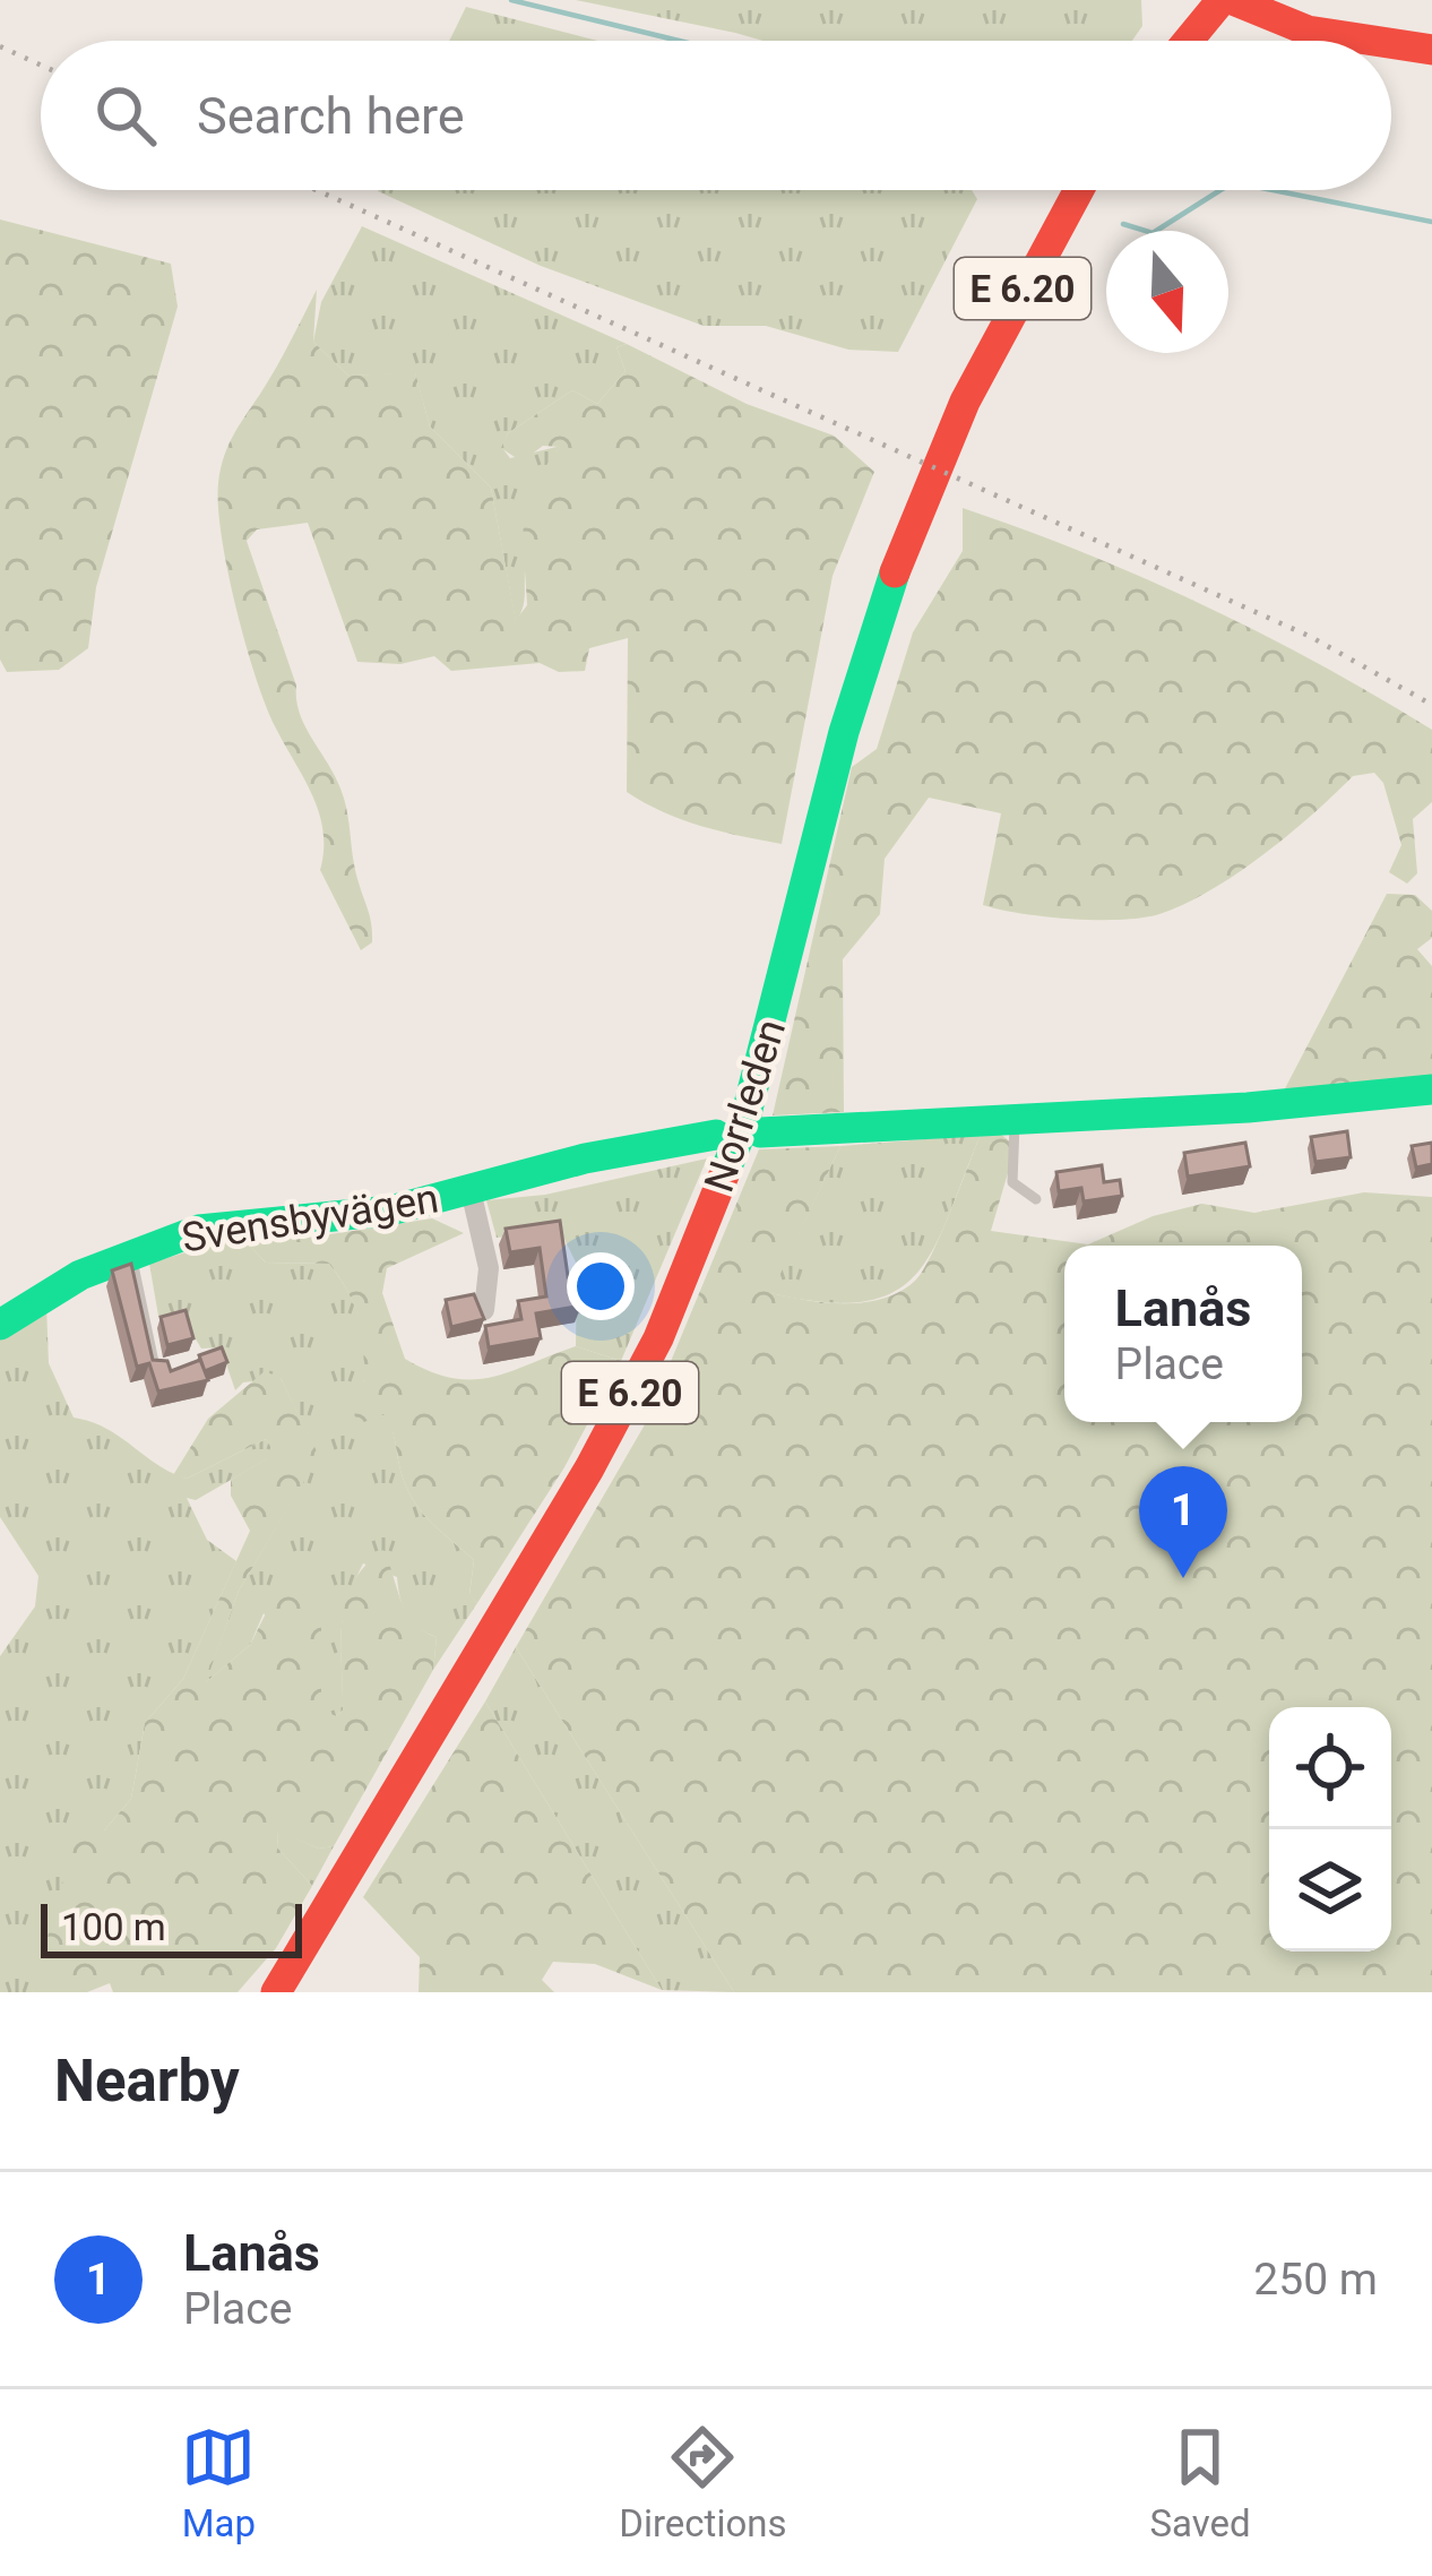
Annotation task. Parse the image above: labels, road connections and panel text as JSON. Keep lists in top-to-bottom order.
{
  "streets": {
    "main road": ["E 6.20", "Norrleden", "Svensbyvägen"]
  },
  "scale_bar": "100 m",
  "north": "bottom",
  "page": {
    "search": "Search here",
    "popup": ["Lanås", "Place"],
    "pins": "1",
    "scale": "100 m",
    "heading": "Nearby",
    "list": [
      {
        "mark": "1",
        "name": "Lanås",
        "note": "Place",
        "value": "250 m"
      }
    ],
    "nav": ["Map", "Directions", "Saved"]
  }
}
